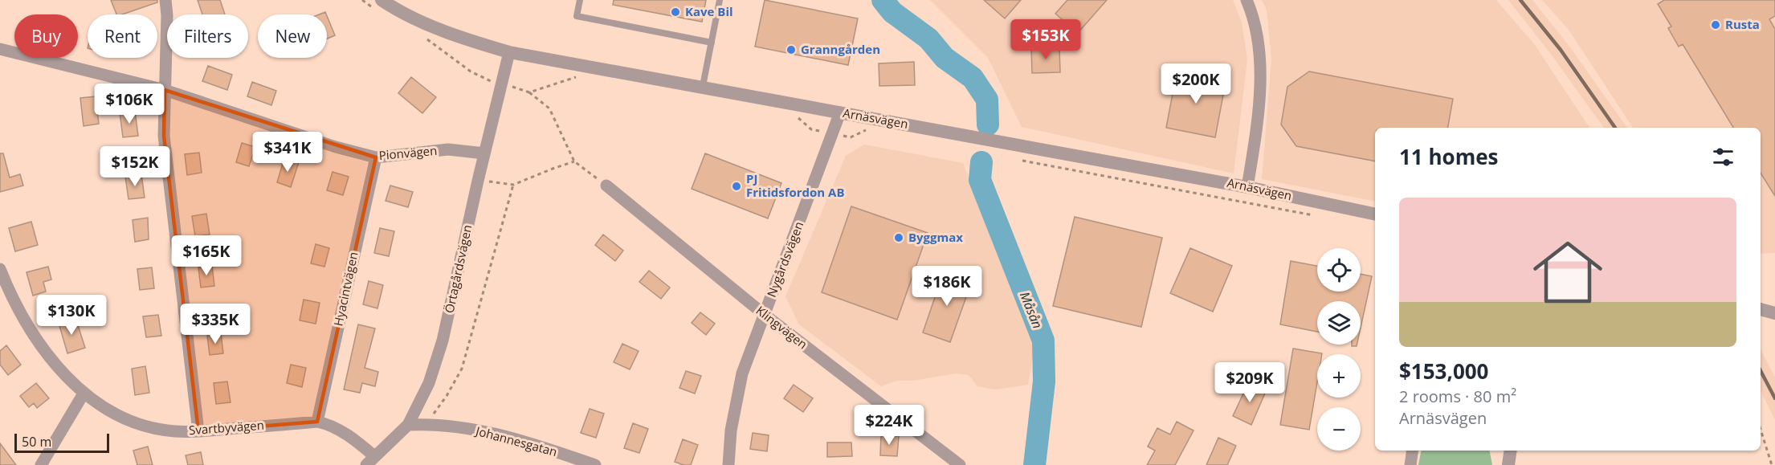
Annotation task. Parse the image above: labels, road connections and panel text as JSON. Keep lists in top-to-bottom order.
{
  "streets": {
    "street": [
      "Arnäsvägen",
      "Pionvägen",
      "Nygårdsvägen",
      "Örtagårdsvägen",
      "Hyacintvägen",
      "Klingvägen",
      "Svartbyvägen",
      "Johannesgatan"
    ]
  },
  "crossings": [
    ["Arnäsvägen", "Nygårdsvägen"],
    ["Arnäsvägen", "Örtagårdsvägen"],
    ["Pionvägen", "Örtagårdsvägen"],
    ["Pionvägen", "Hyacintvägen"],
    ["Nygårdsvägen", "Klingvägen"],
    ["Örtagårdsvägen", "Svartbyvägen"],
    ["Örtagårdsvägen", "Johannesgatan"],
    ["Hyacintvägen", "Svartbyvägen"]
  ],
  "water": ["Måsån"],
  "places": [
    "Kave Bil",
    "Rusta",
    "Granngården",
    "PJ Fritidsfordon AB",
    "Byggmax"
  ],
  "scale_bar": "50 m",
  "page": {
    "chip": [
      "Buy",
      "Rent",
      "Filters",
      "New"
    ],
    "price": [
      "$153K",
      "$200K",
      "$106K",
      "$341K",
      "$152K",
      "$165K",
      "$186K",
      "$130K",
      "$335K",
      "$209K",
      "$224K"
    ],
    "heading": "11 homes",
    "list": [
      {
        "name": "$153,000",
        "note": "2 rooms · 80 m² · Arnäsvägen"
      }
    ],
    "map_buttons": ["+", "−"],
    "scale": "50 m"
  }
}
